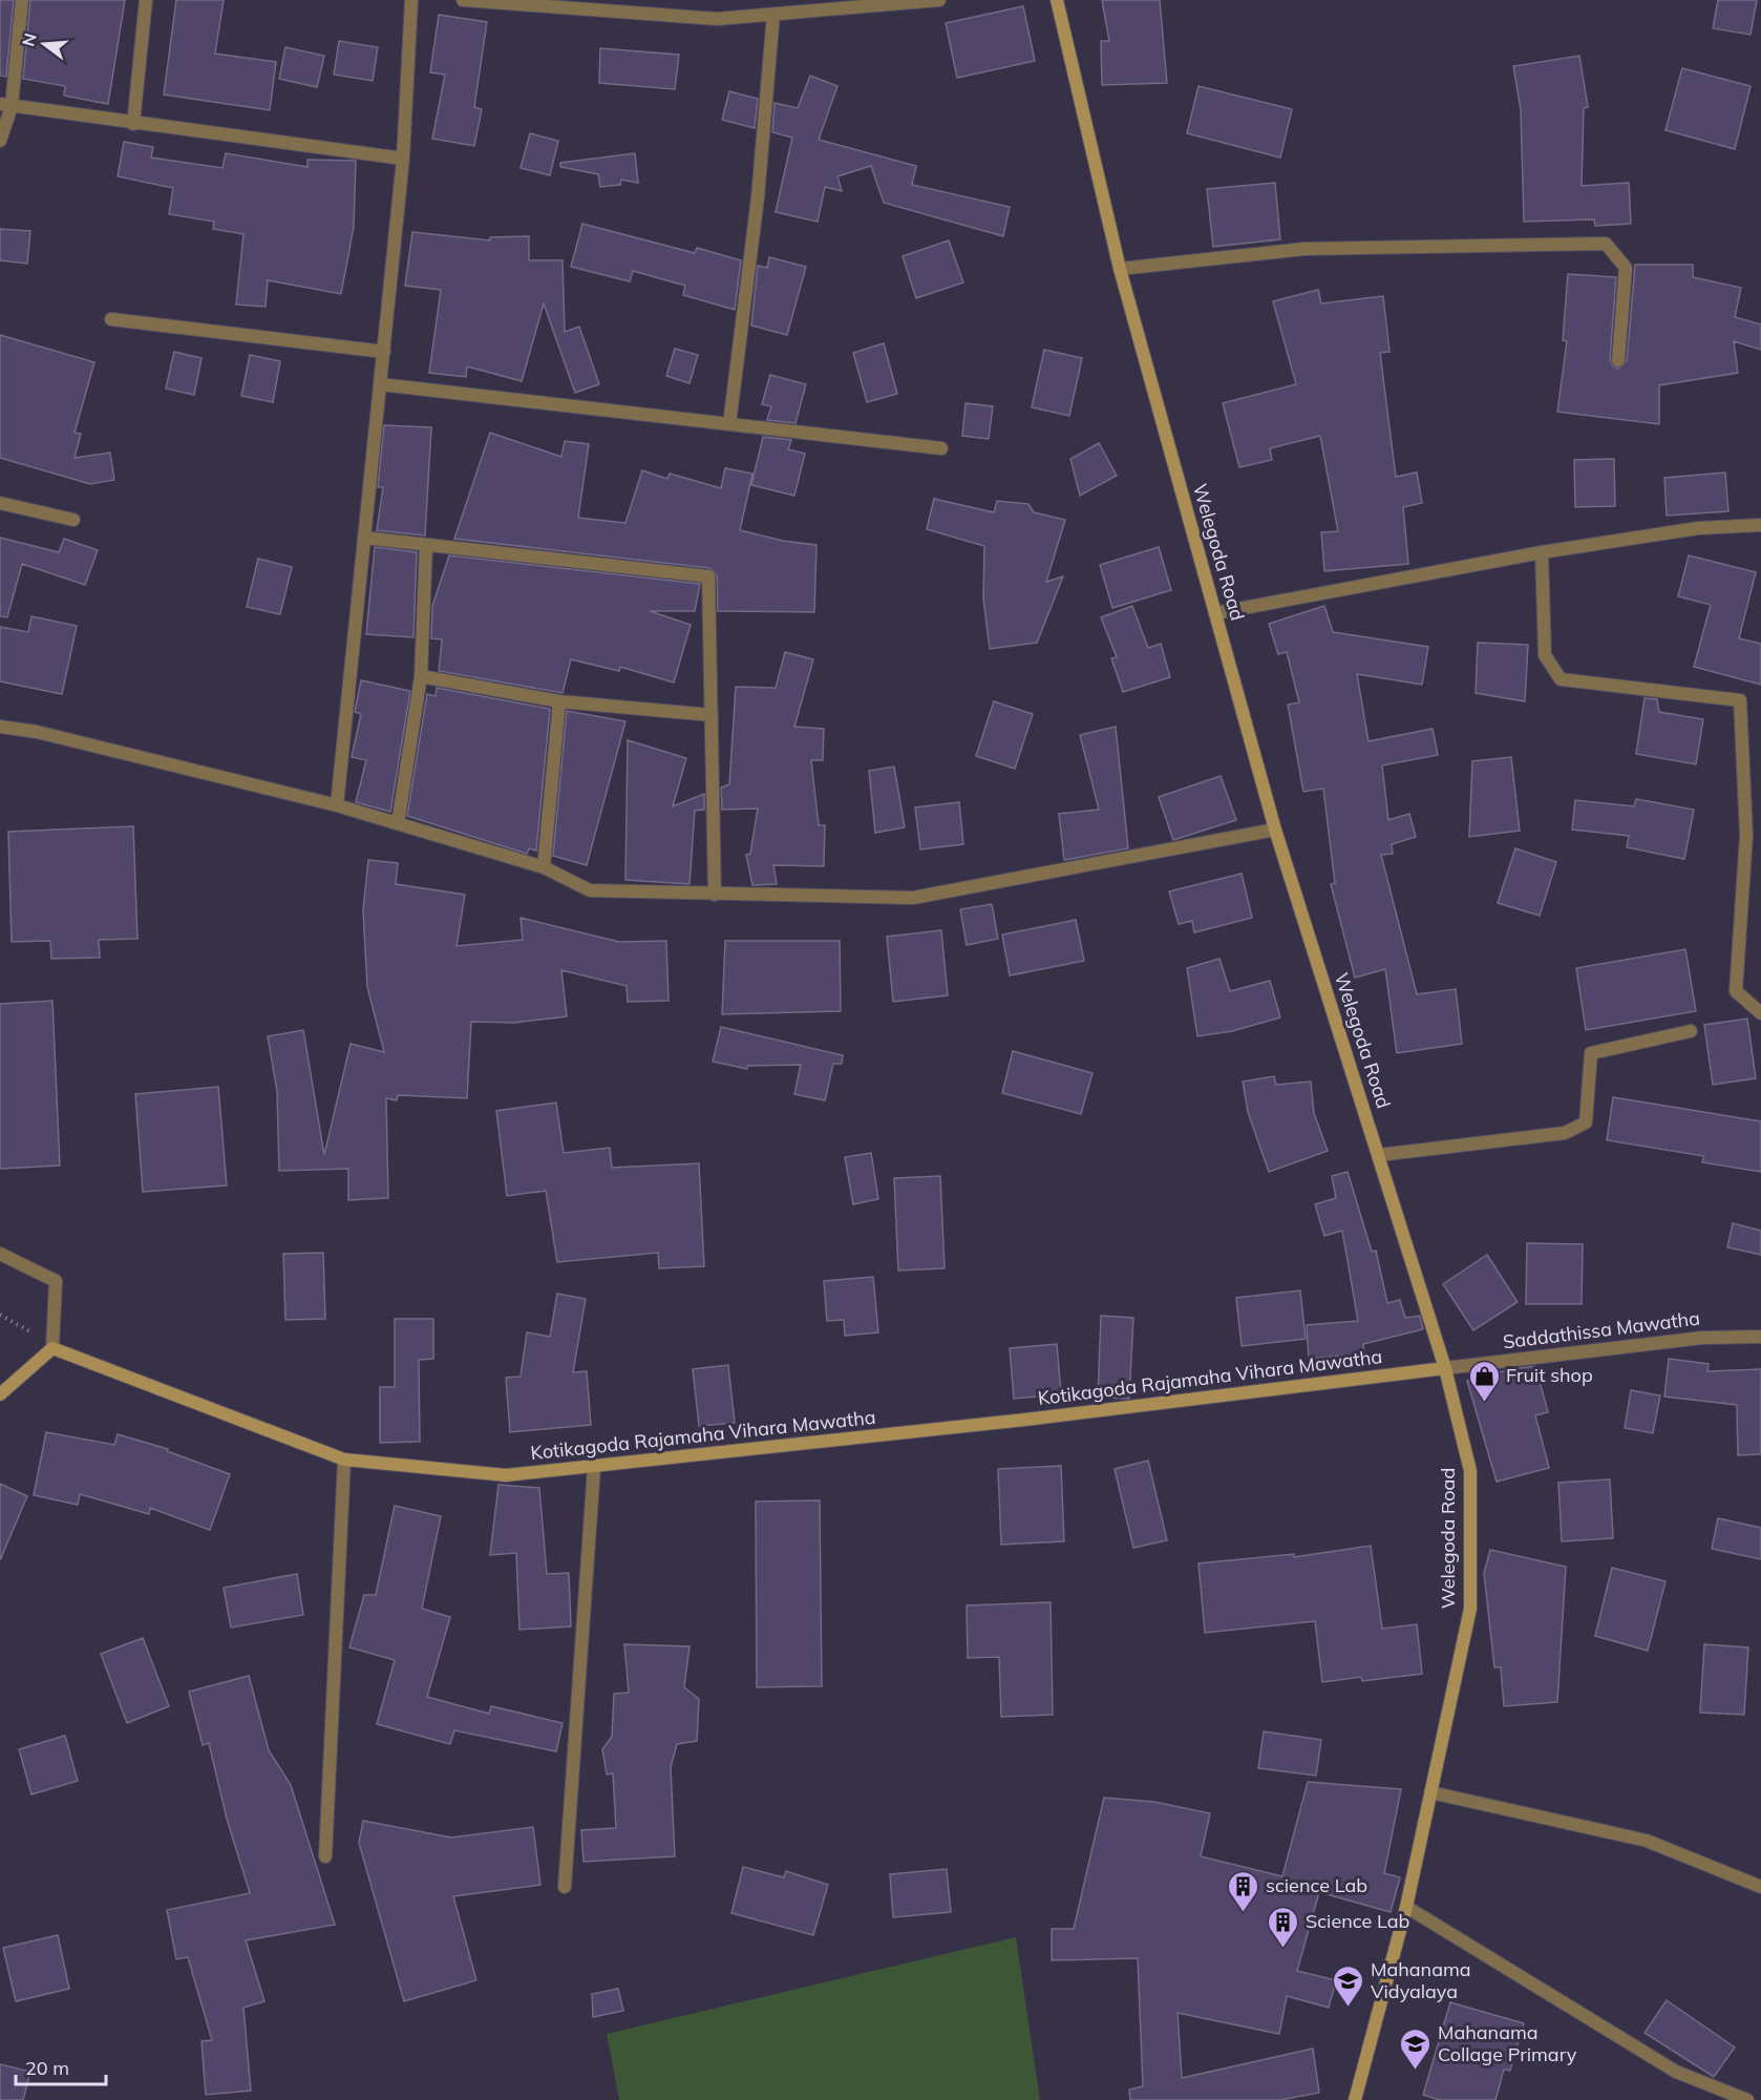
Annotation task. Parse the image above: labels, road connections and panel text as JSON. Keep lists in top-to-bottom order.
{
  "streets": {
    "street": ["Welegoda Road", "Saddathissa Mawatha", "Kotikagoda Rajamaha Vihara Mawatha"]
  },
  "crossings": [
    ["Welegoda Road", "Saddathissa Mawatha"],
    ["Welegoda Road", "Kotikagoda Rajamaha Vihara Mawatha"],
    ["Saddathissa Mawatha", "Kotikagoda Rajamaha Vihara Mawatha"]
  ],
  "places": {
    "shop": ["Fruit shop"],
    "building": ["science Lab", "Science Lab"],
    "school or university": ["Mahanama Vidyalaya", "Mahanama Collage Primary"]
  },
  "scale_bar": "20 m",
  "north": "left"
}
